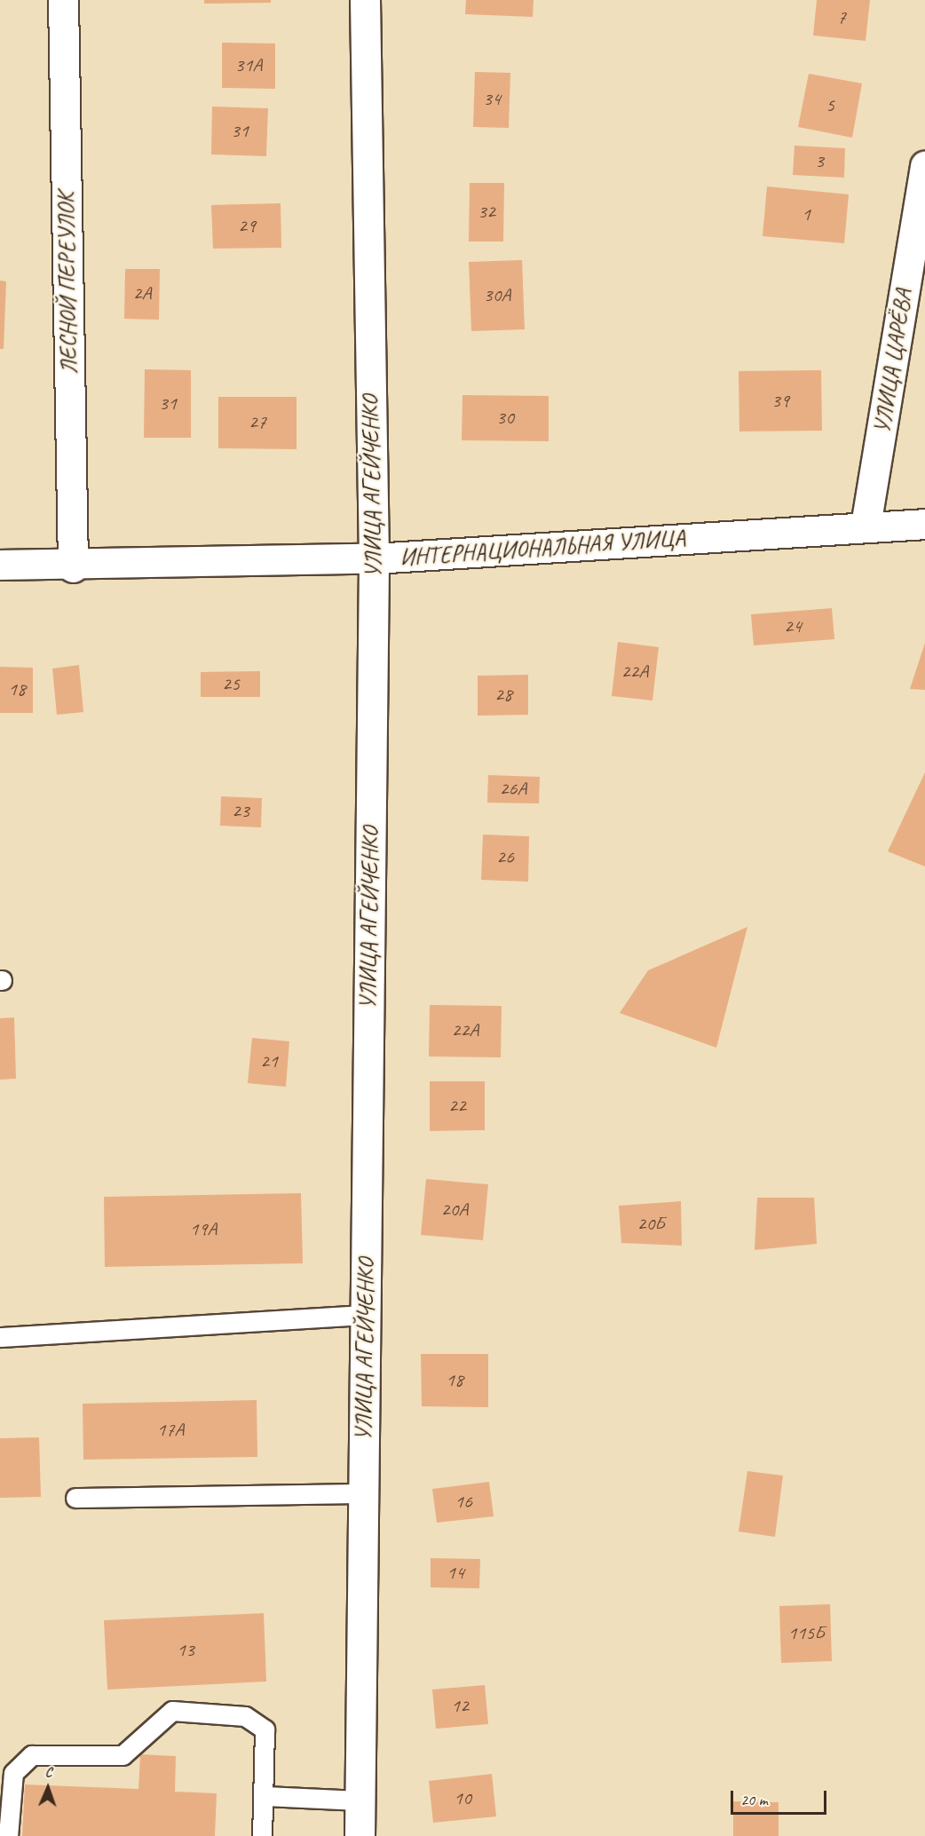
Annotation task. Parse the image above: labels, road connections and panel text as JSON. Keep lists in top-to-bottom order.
{
  "streets": {
    "street": [
      "ЛЕСНОЙ ПЕРЕУЛОК",
      "УЛИЦА ЦАРЁВА",
      "УЛИЦА АГЕЙЧЕНКО",
      "ИНТЕРНАЦИОНАЛЬНАЯ УЛИЦА"
    ]
  },
  "crossings": [
    ["ЛЕСНОЙ ПЕРЕУЛОК", "ИНТЕРНАЦИОНАЛЬНАЯ УЛИЦА"],
    ["УЛИЦА ЦАРЁВА", "ИНТЕРНАЦИОНАЛЬНАЯ УЛИЦА"],
    ["УЛИЦА АГЕЙЧЕНКО", "ИНТЕРНАЦИОНАЛЬНАЯ УЛИЦА"]
  ],
  "house_numbers": [
    "7",
    "31А",
    "34",
    "5",
    "31",
    "3",
    "32",
    "1",
    "29",
    "2А",
    "30А",
    "39",
    "31",
    "30",
    "27",
    "24",
    "22А",
    "25",
    "18",
    "28",
    "26А",
    "23",
    "26",
    "22А",
    "21",
    "22",
    "20А",
    "20Б",
    "19А",
    "18",
    "17А",
    "16",
    "14",
    "115Б",
    "13",
    "12",
    "10"
  ],
  "scale_bar": "20 m",
  "north": "top"
}
